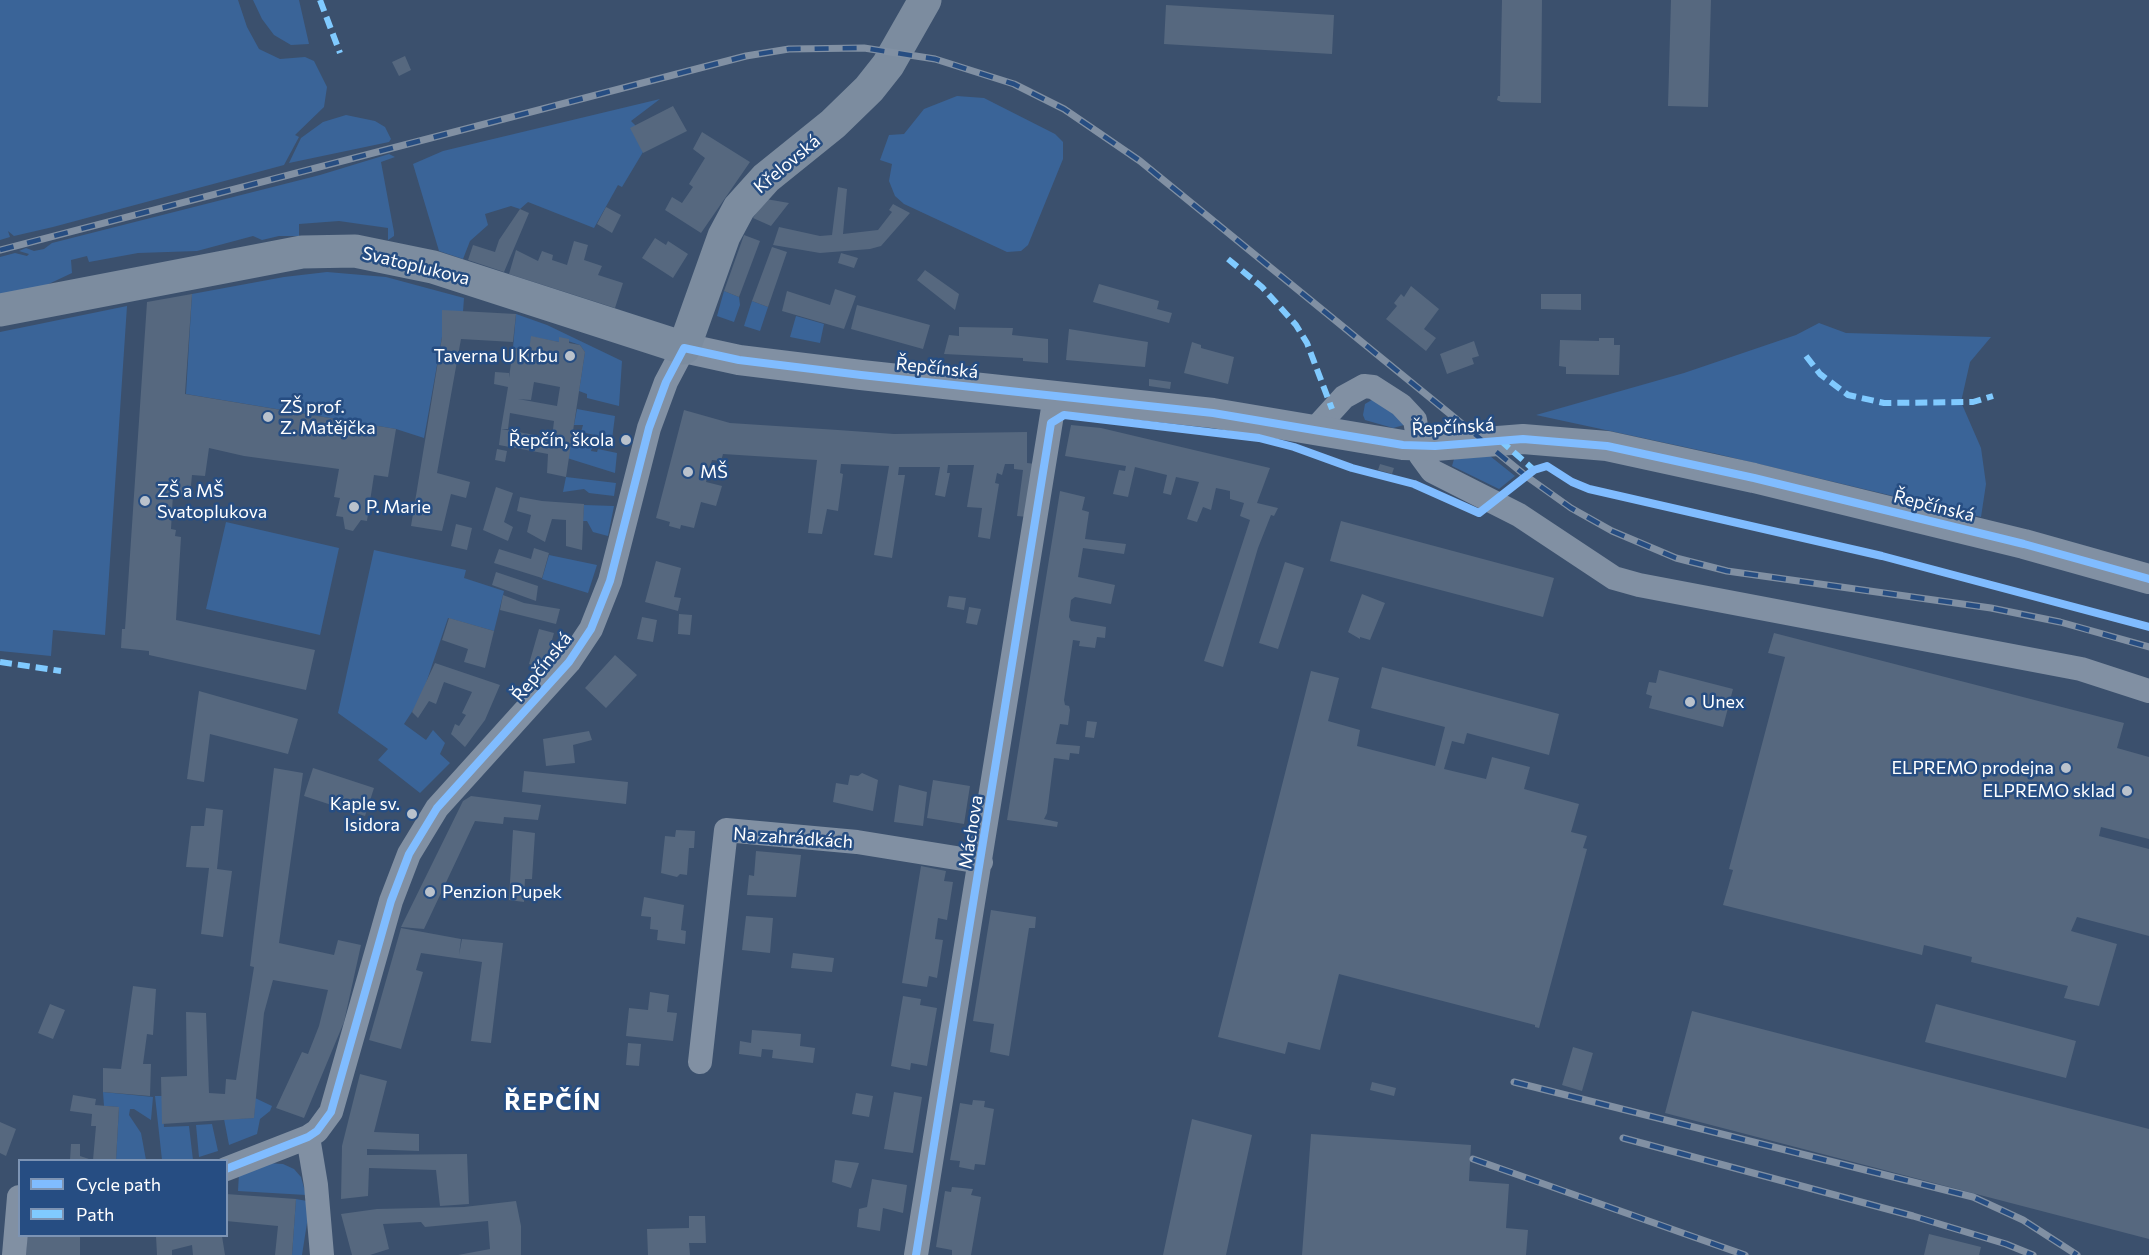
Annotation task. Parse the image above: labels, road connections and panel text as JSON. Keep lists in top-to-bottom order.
{
  "streets": {
    "main road": ["Křelovská", "Svatoplukova"],
    "street": ["Řepčínská", "Máchova", "Na zahrádkách"]
  },
  "crossings": [
    ["Křelovská", "Svatoplukova"],
    ["Křelovská", "Řepčínská"],
    ["Svatoplukova", "Řepčínská"],
    ["Řepčínská", "Máchova"],
    ["Máchova", "Na zahrádkách"]
  ],
  "districts": ["ŘEPČÍN"],
  "places": [
    "Taverna U Krbu",
    "ZŠ prof. Z. Matějčka",
    "Řepčín, škola",
    "MŠ",
    "ZŠ a MŠ Svatoplukova",
    "P. Marie",
    "Unex",
    "ELPREMO prodejna",
    "ELPREMO sklad",
    "Kaple sv. Isidora",
    "Penzion Pupek"
  ],
  "legend": ["Cycle path", "Path"]
}
